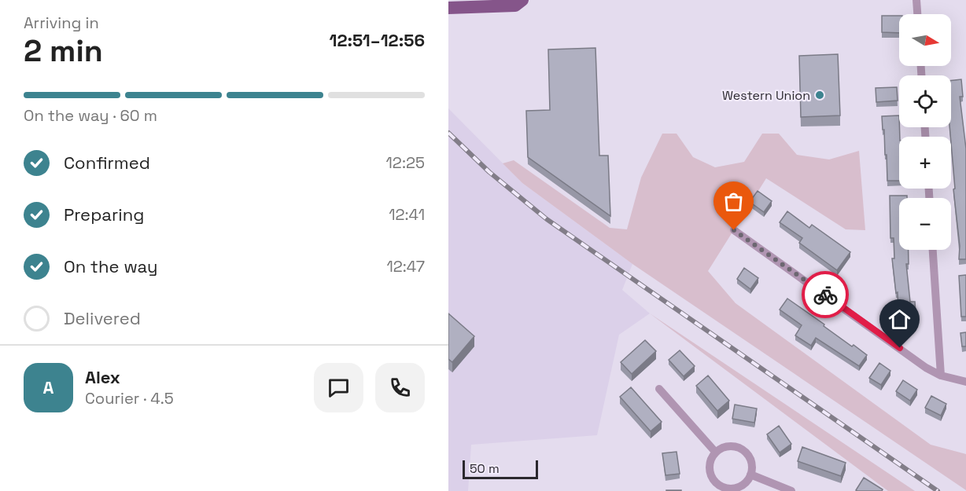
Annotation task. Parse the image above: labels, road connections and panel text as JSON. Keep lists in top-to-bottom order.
{
  "places": ["Western Union"],
  "scale_bar": "50 m",
  "north": "right",
  "page": {
    "heading": ["2 min", "Arriving in", "12:51–12:56"],
    "panel": ["Alex", "Courier · 4.5"],
    "map_buttons": ["+", "−"],
    "bar": "On the way · 60 m",
    "list": [
      ["Confirmed", "12:25"],
      ["Preparing", "12:41"],
      ["On the way", "12:47"],
      "Delivered"
    ],
    "round": "A",
    "scale": "50 m"
  }
}
